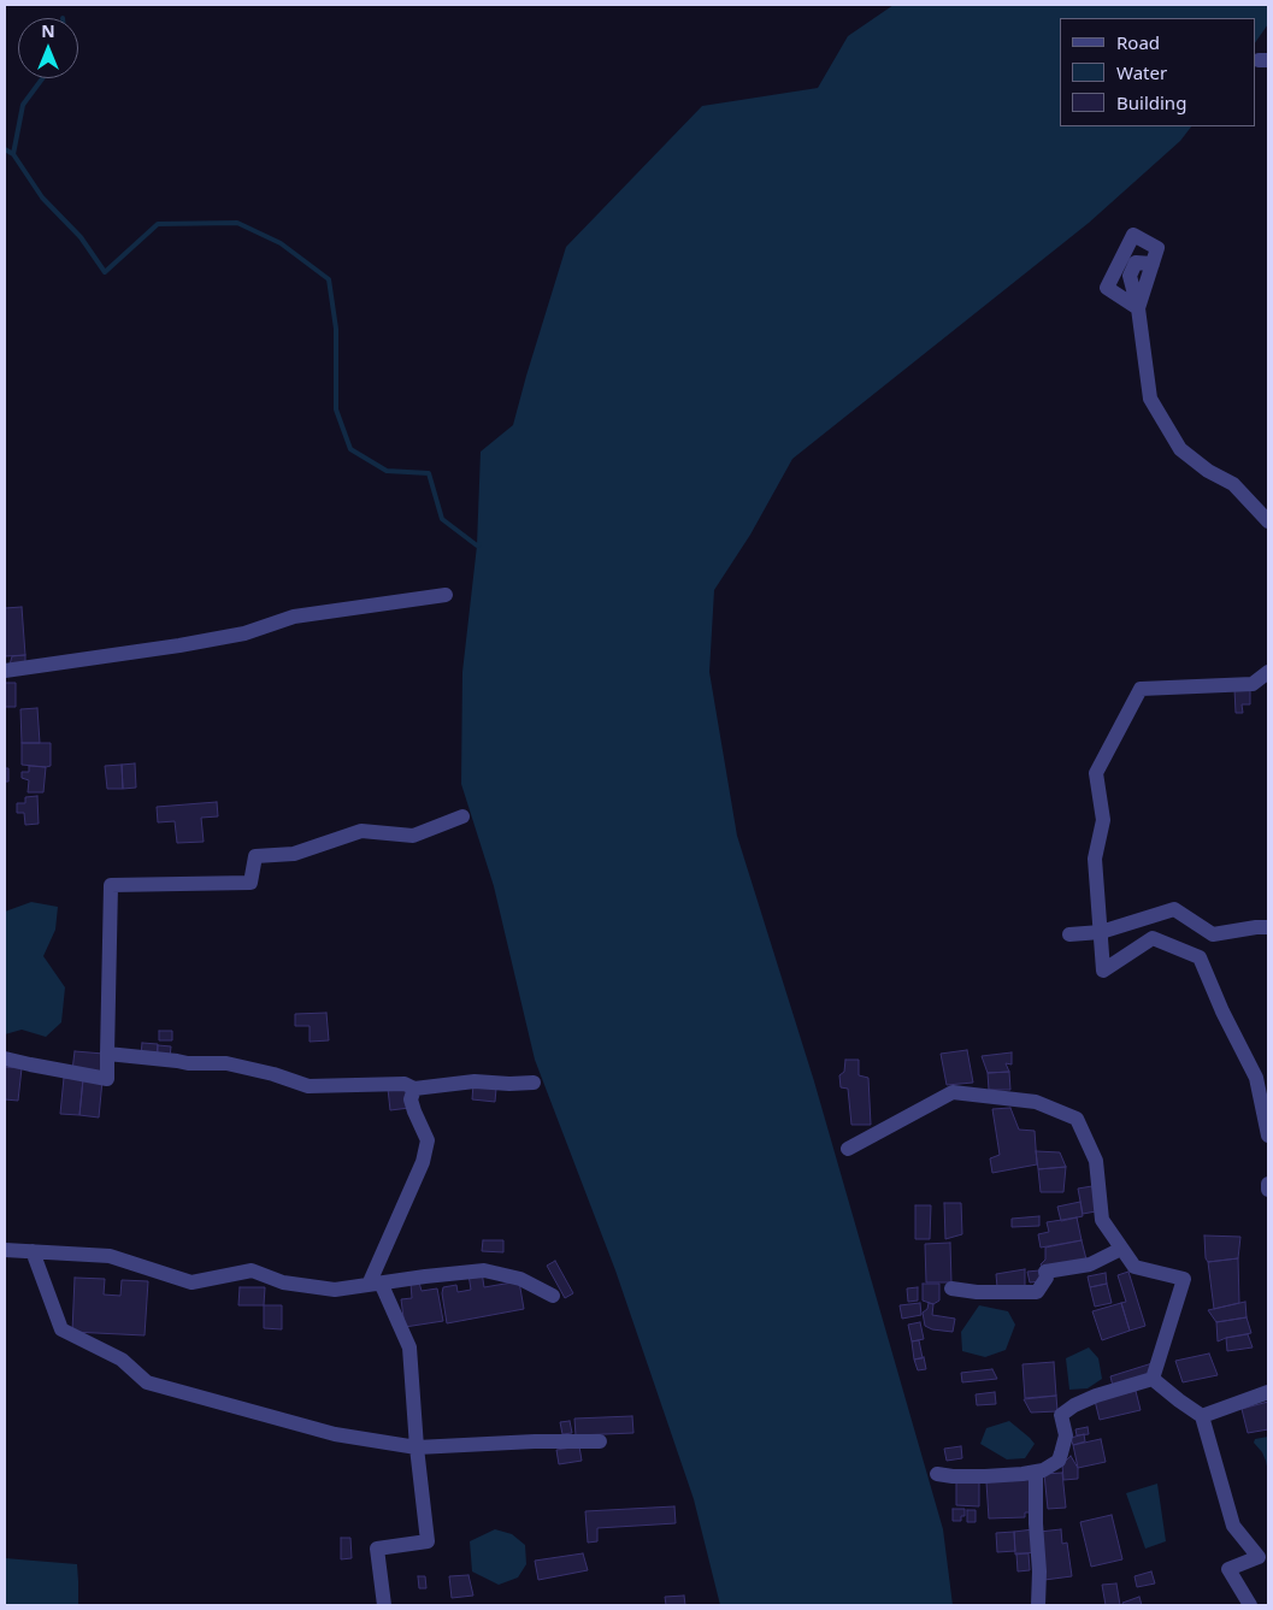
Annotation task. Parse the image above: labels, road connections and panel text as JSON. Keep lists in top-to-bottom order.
{
  "legend": ["Road", "Water", "Building"],
  "north": "top"
}
